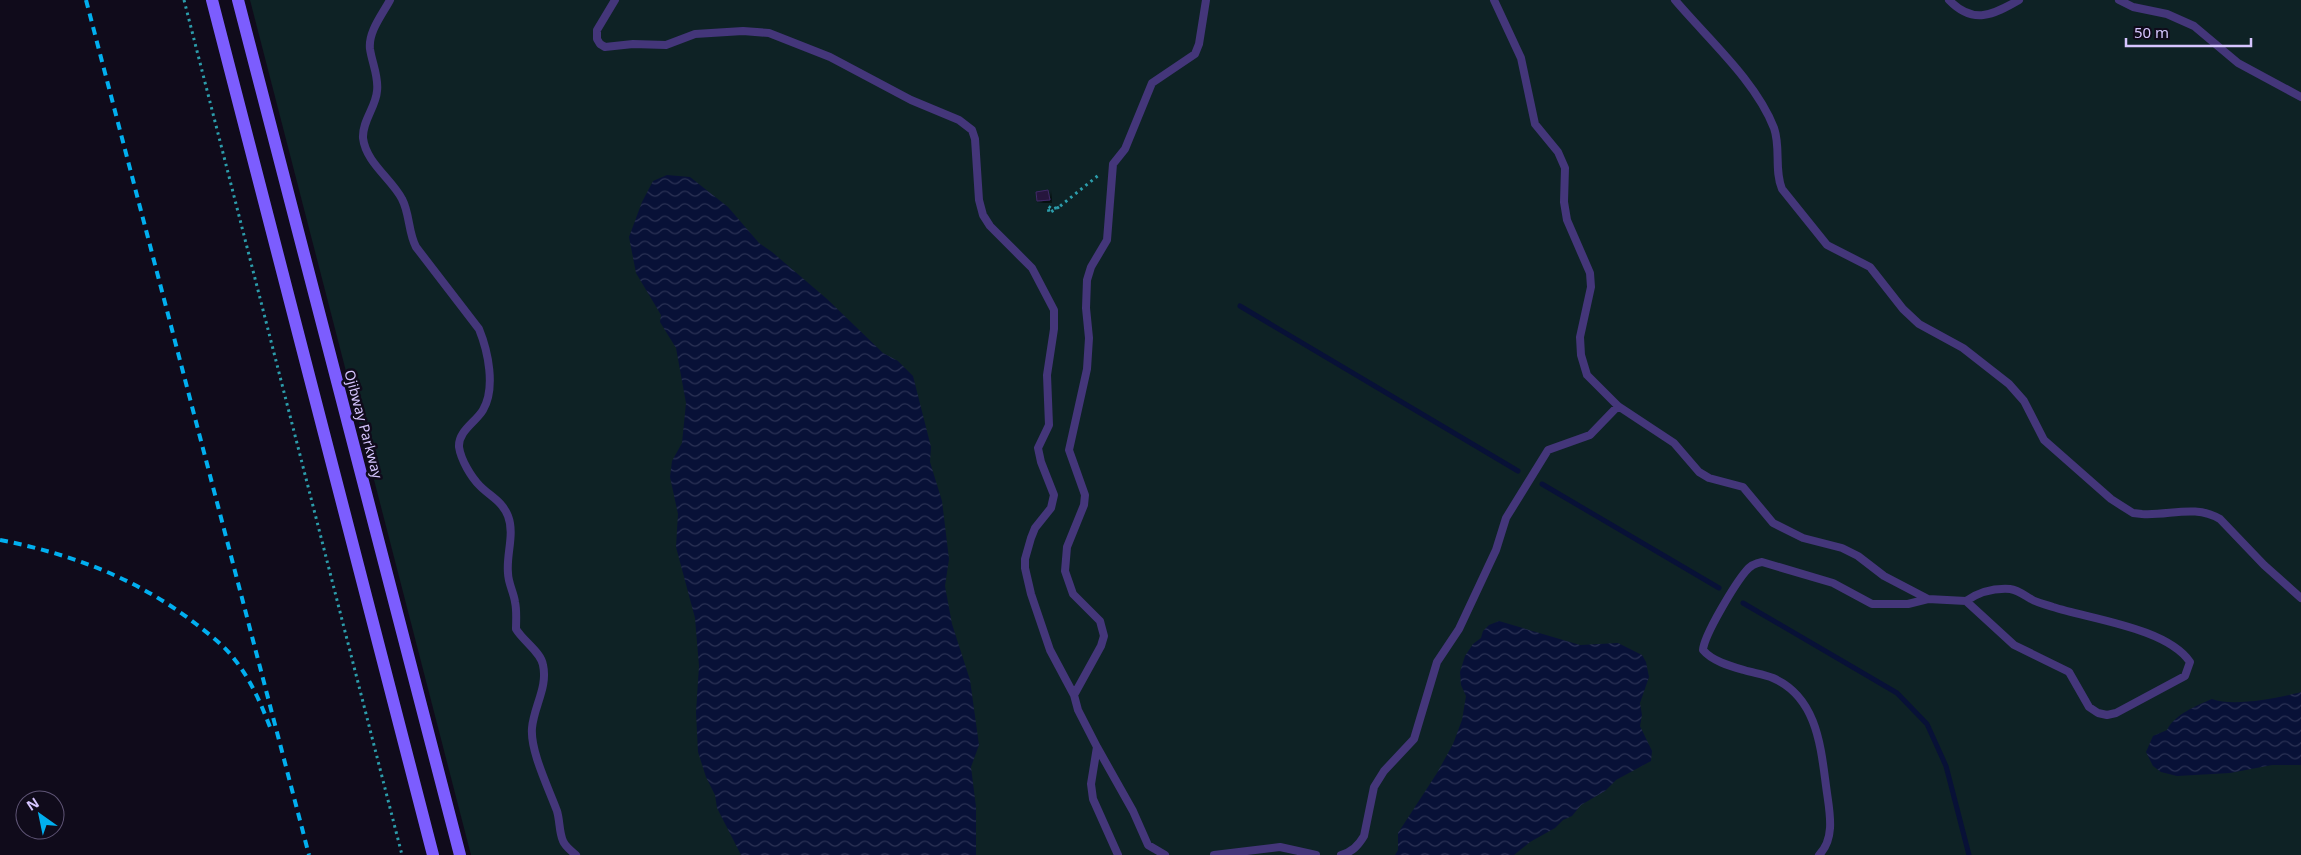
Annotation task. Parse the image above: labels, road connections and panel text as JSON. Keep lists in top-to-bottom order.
{
  "streets": {
    "main road": ["Ojibway Parkway"]
  },
  "scale_bar": "50 m",
  "north": "top left"
}
